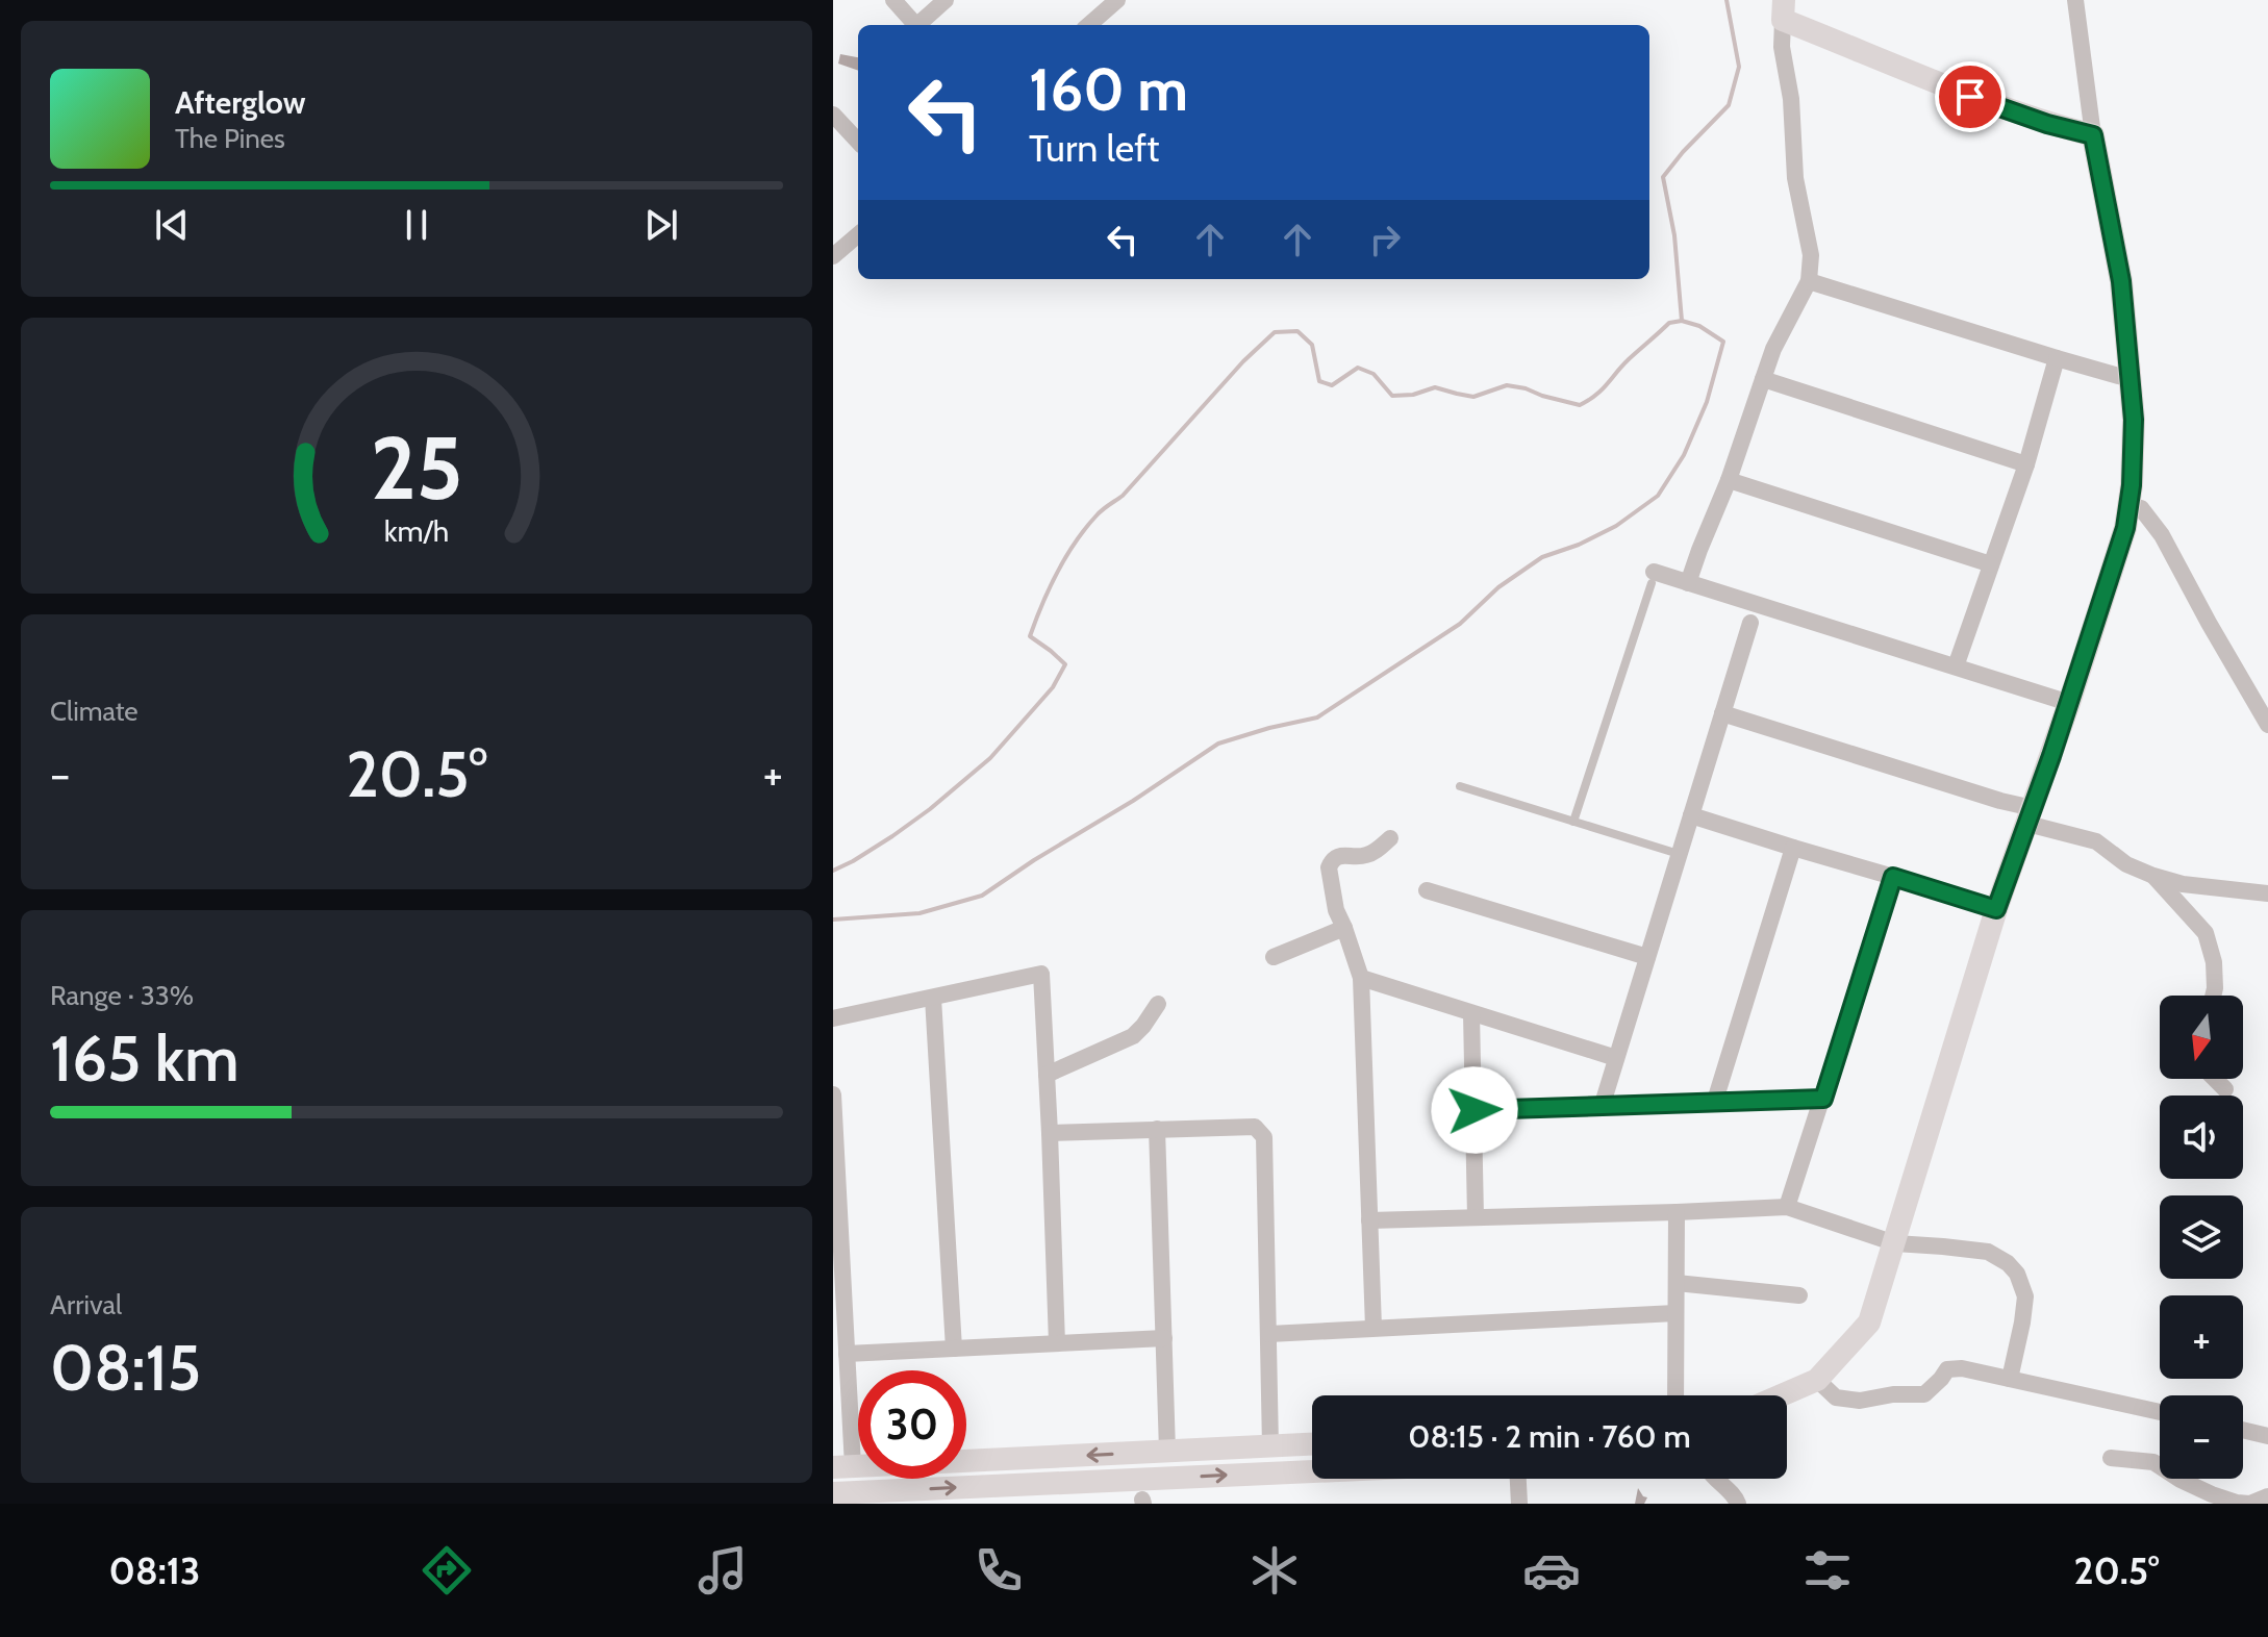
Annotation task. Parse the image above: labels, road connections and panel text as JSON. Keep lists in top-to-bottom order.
{
  "north": "bottom",
  "page": {
    "turn": ["160 m", "Turn left"],
    "song": ["Afterglow", "The Pines"],
    "tile": [
      "Climate",
      ["Range · 33%", "165 km"],
      ["Arrival", "08:15"]
    ],
    "heat": ["−", "20.5°", "+"],
    "map_buttons": ["+", "−"],
    "limit": "30",
    "trip": "08:15 · 2 min · 760 m",
    "tabs": ["08:13", "20.5°"],
    "gauge": ["25", "km/h"]
  }
}
